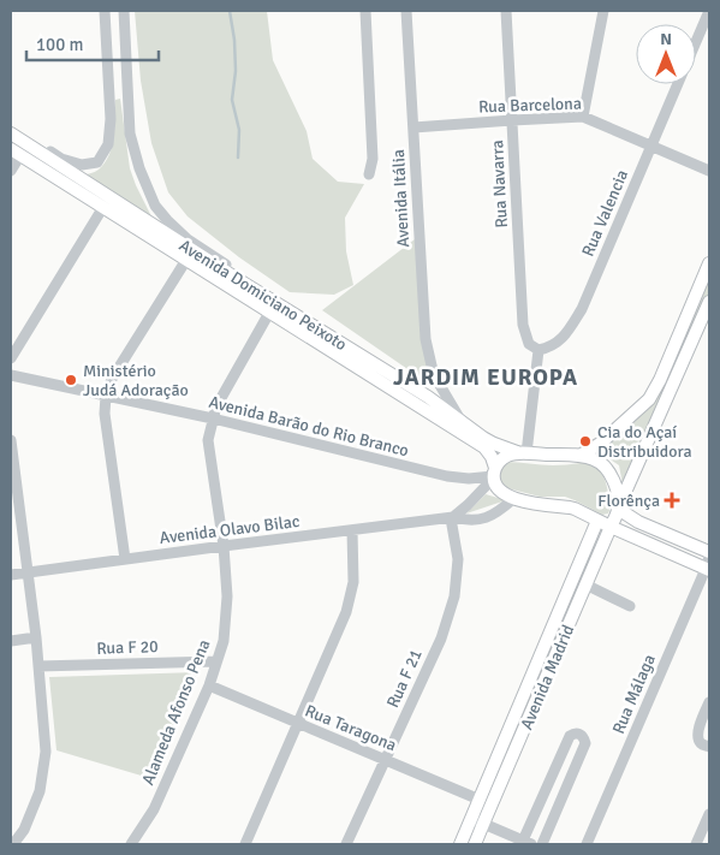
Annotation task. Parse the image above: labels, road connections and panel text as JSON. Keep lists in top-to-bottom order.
{
  "streets": {
    "main road": ["Avenida Domiciano Peixoto", "Avenida Madrid"],
    "street": [
      "Rua Barcelona",
      "Rua Navarra",
      "Avenida Itália",
      "Rua Valencia",
      "Avenida Barão do Rio Branco",
      "Avenida Olavo Bilac",
      "Rua F 20",
      "Rua F 21",
      "Rua Málaga",
      "Alameda Afonso Pena",
      "Rua Taragona"
    ]
  },
  "crossings": [
    ["Rua Barcelona", "Rua Navarra"],
    ["Rua Barcelona", "Avenida Itália"],
    ["Rua Barcelona", "Rua Valencia"],
    ["Rua Navarra", "Rua Valencia"],
    ["Avenida Itália", "Avenida Domiciano Peixoto"],
    ["Avenida Domiciano Peixoto", "Avenida Barão do Rio Branco"],
    ["Avenida Domiciano Peixoto", "Avenida Olavo Bilac"],
    ["Avenida Domiciano Peixoto", "Alameda Afonso Pena"],
    ["Avenida Barão do Rio Branco", "Alameda Afonso Pena"],
    ["Avenida Olavo Bilac", "Rua F 21"],
    ["Avenida Olavo Bilac", "Alameda Afonso Pena"],
    ["Rua F 20", "Alameda Afonso Pena"],
    ["Avenida Madrid", "Rua Taragona"],
    ["Rua F 21", "Rua Taragona"],
    ["Alameda Afonso Pena", "Rua Taragona"]
  ],
  "districts": ["JARDIM EUROPA"],
  "places": {
    "other": ["Ministério Judá Adoração", "Cia do Açaí Distribuidora"],
    "health": ["Florênça"]
  },
  "scale_bar": "100 m",
  "north": "top"
}
